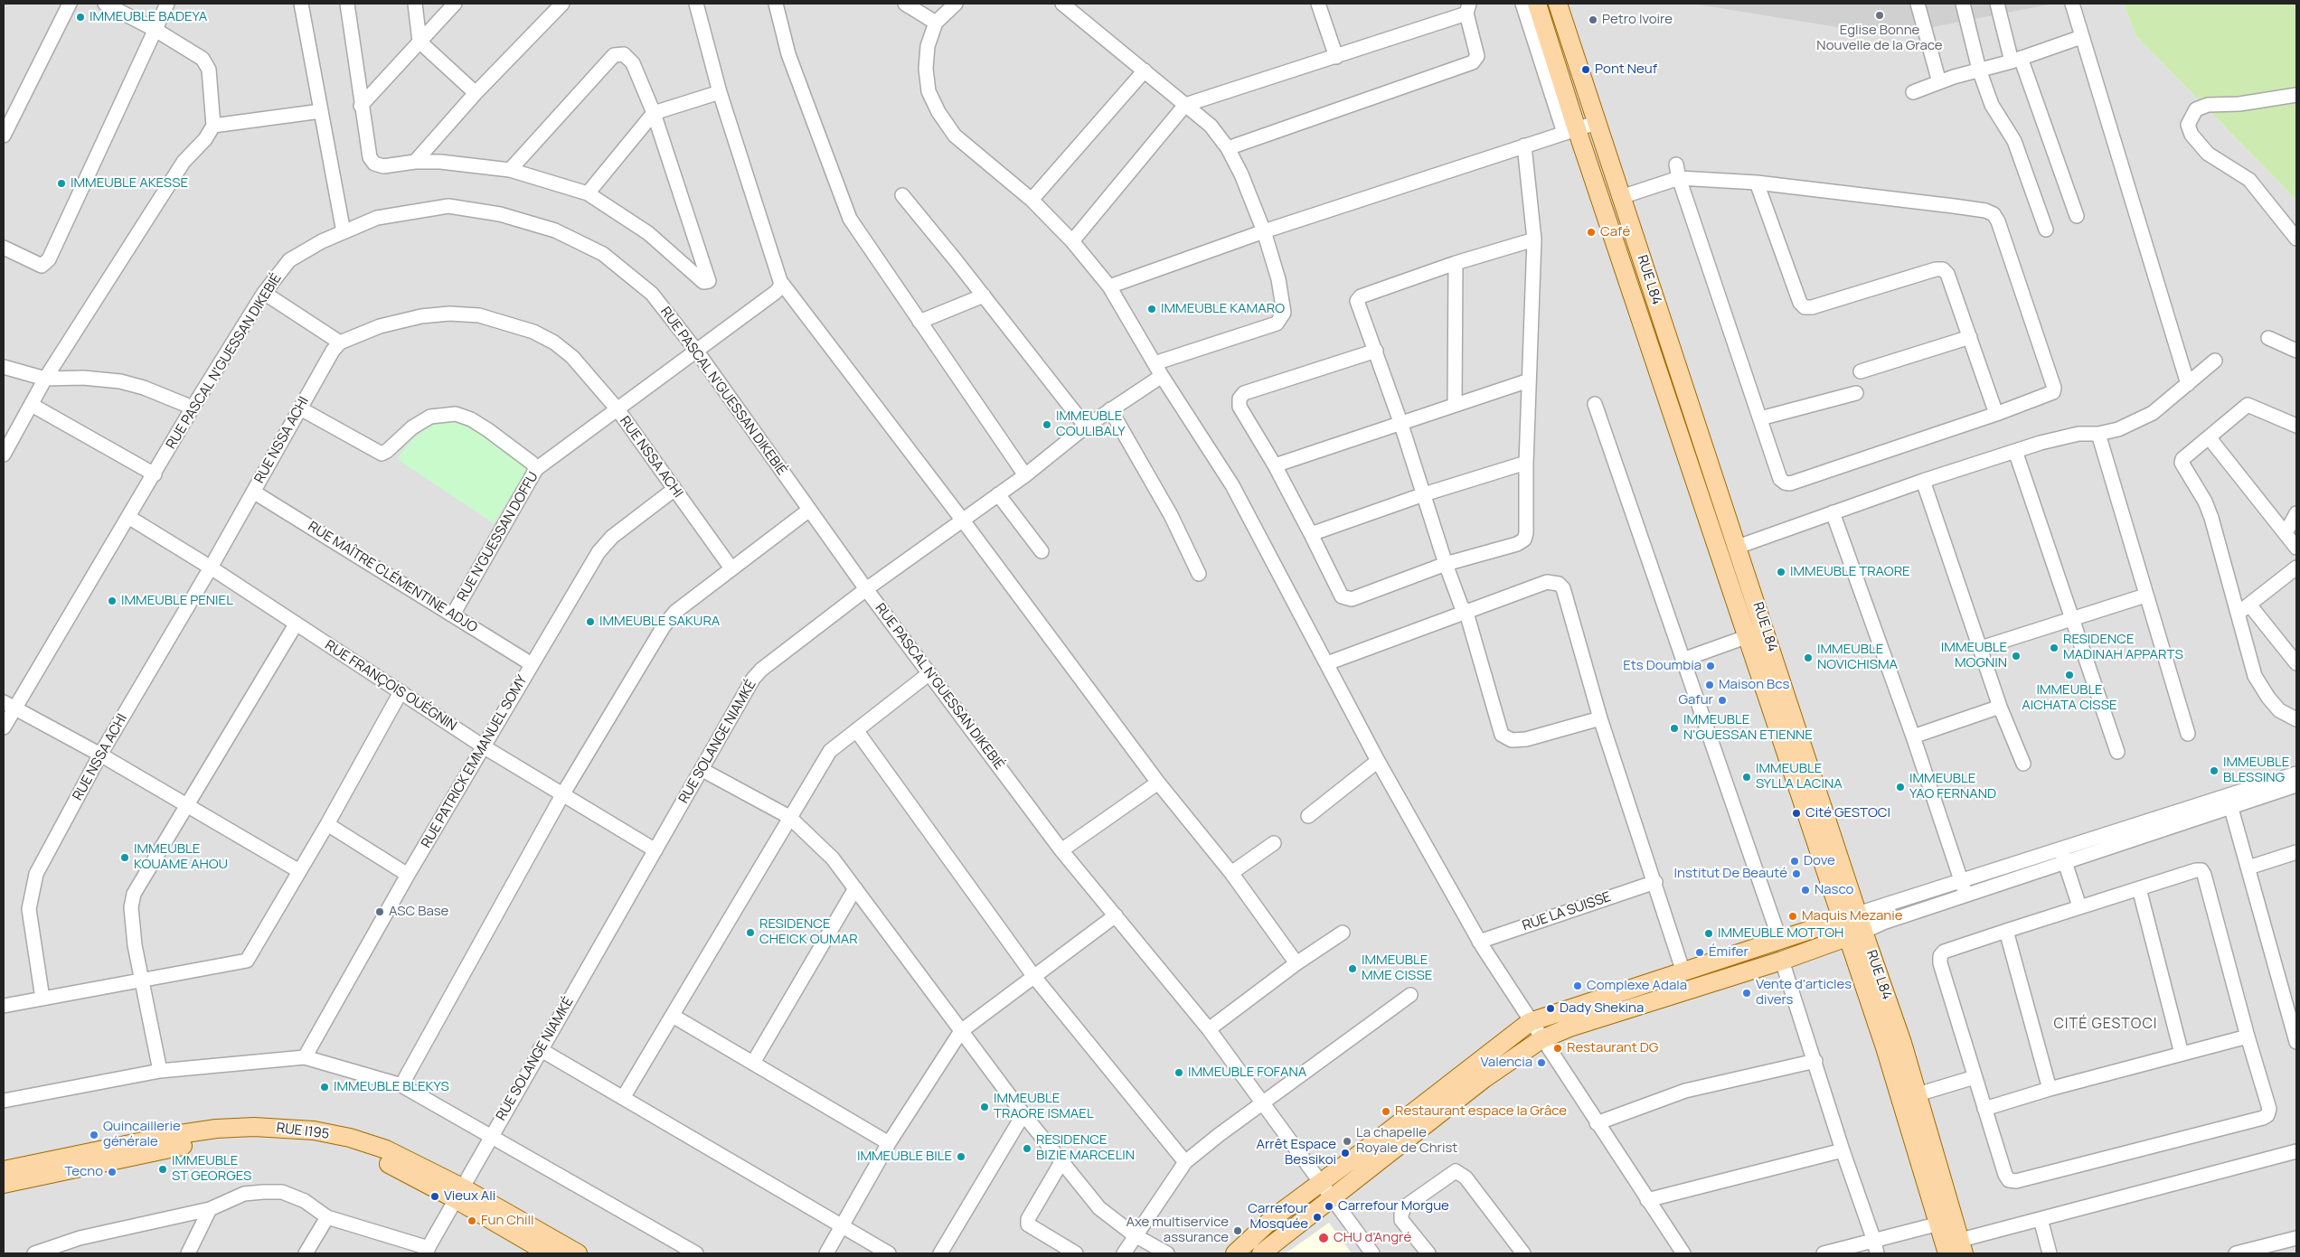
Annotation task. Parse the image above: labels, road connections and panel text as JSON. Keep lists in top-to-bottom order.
{
  "streets": {
    "main road": ["RUE L84", "RUE I195"],
    "street": [
      "RUE PASCAL N'GUESSAN DIKEBIÉ",
      "RUE NSSA ACHI",
      "RUE N'GUESSAN DOFFU",
      "RUE MAÎTRE CLÉMENTINE ADJO",
      "RUE FRANÇOIS OUÉGNIN",
      "RUE SOLANGE NIAMKÉ",
      "RUE PATRICK EMMANUEL SOMY",
      "RUE LA SUISSE"
    ]
  },
  "crossings": [
    ["RUE PASCAL N'GUESSAN DIKEBIÉ", "RUE N'GUESSAN DOFFU"],
    ["RUE PASCAL N'GUESSAN DIKEBIÉ", "RUE FRANÇOIS OUÉGNIN"],
    ["RUE PASCAL N'GUESSAN DIKEBIÉ", "RUE SOLANGE NIAMKÉ"],
    ["RUE NSSA ACHI", "RUE N'GUESSAN DOFFU"],
    ["RUE NSSA ACHI", "RUE MAÎTRE CLÉMENTINE ADJO"],
    ["RUE NSSA ACHI", "RUE FRANÇOIS OUÉGNIN"],
    ["RUE NSSA ACHI", "RUE PATRICK EMMANUEL SOMY"],
    ["RUE N'GUESSAN DOFFU", "RUE MAÎTRE CLÉMENTINE ADJO"],
    ["RUE MAÎTRE CLÉMENTINE ADJO", "RUE PATRICK EMMANUEL SOMY"],
    ["RUE FRANÇOIS OUÉGNIN", "RUE SOLANGE NIAMKÉ"],
    ["RUE FRANÇOIS OUÉGNIN", "RUE PATRICK EMMANUEL SOMY"],
    ["RUE SOLANGE NIAMKÉ", "RUE I195"]
  ],
  "districts": ["CITÉ GESTOCI"],
  "places": [
    "Eglise Bonne Nouvelle de la Grace",
    "IMMEUBLE BADEYA",
    "Petro Ivoire",
    "Pont Neuf",
    "IMMEUBLE AKESSE",
    "Café",
    "IMMEUBLE KAMARO",
    "IMMEUBLE COULIBALY",
    "IMMEUBLE TRAORE",
    "IMMEUBLE PENIEL",
    "IMMEUBLE SAKURA",
    "RESIDENCE MADINAH APPARTS",
    "IMMEUBLE MOGNIN",
    "IMMEUBLE NOVICHISMA",
    "Ets Doumbia",
    "IMMEUBLE AICHATA CISSE",
    "Maison Bcs",
    "Gafur",
    "IMMEUBLE N'GUESSAN ETIENNE",
    "IMMEUBLE BLESSING",
    "IMMEUBLE SYLLA LACINA",
    "IMMEUBLE YAO FERNAND",
    "Cité GESTOCI",
    "IMMEUBLE KOUAME AHOU",
    "Dove",
    "Institut De Beauté",
    "Nasco",
    "ASC Base",
    "Maquis Mezanie",
    "RESIDENCE CHEICK OUMAR",
    "IMMEUBLE MOTTOH",
    "Émifer",
    "IMMEUBLE MME CISSE",
    "Complexe Adala",
    "Vente d'articles divers",
    "Dady Shekina",
    "Restaurant DG",
    "Valencia",
    "IMMEUBLE FOFANA",
    "IMMEUBLE BLEKYS",
    "IMMEUBLE TRAORE ISMAEL",
    "Restaurant espace la Grâce",
    "Quincaillerie générale",
    "La chapelle Royale de Christ",
    "RESIDENCE BIZIE MARCELIN",
    "Arrêt Espace Bessikoi",
    "IMMEUBLE BILE",
    "IMMEUBLE ST GEORGES",
    "Tecno",
    "Vieux Ali",
    "Carrefour Morgue",
    "Carrefour Mosquée",
    "Fun Chill",
    "Axe multiservice assurance",
    "CHU d'Angré"
  ]
}
